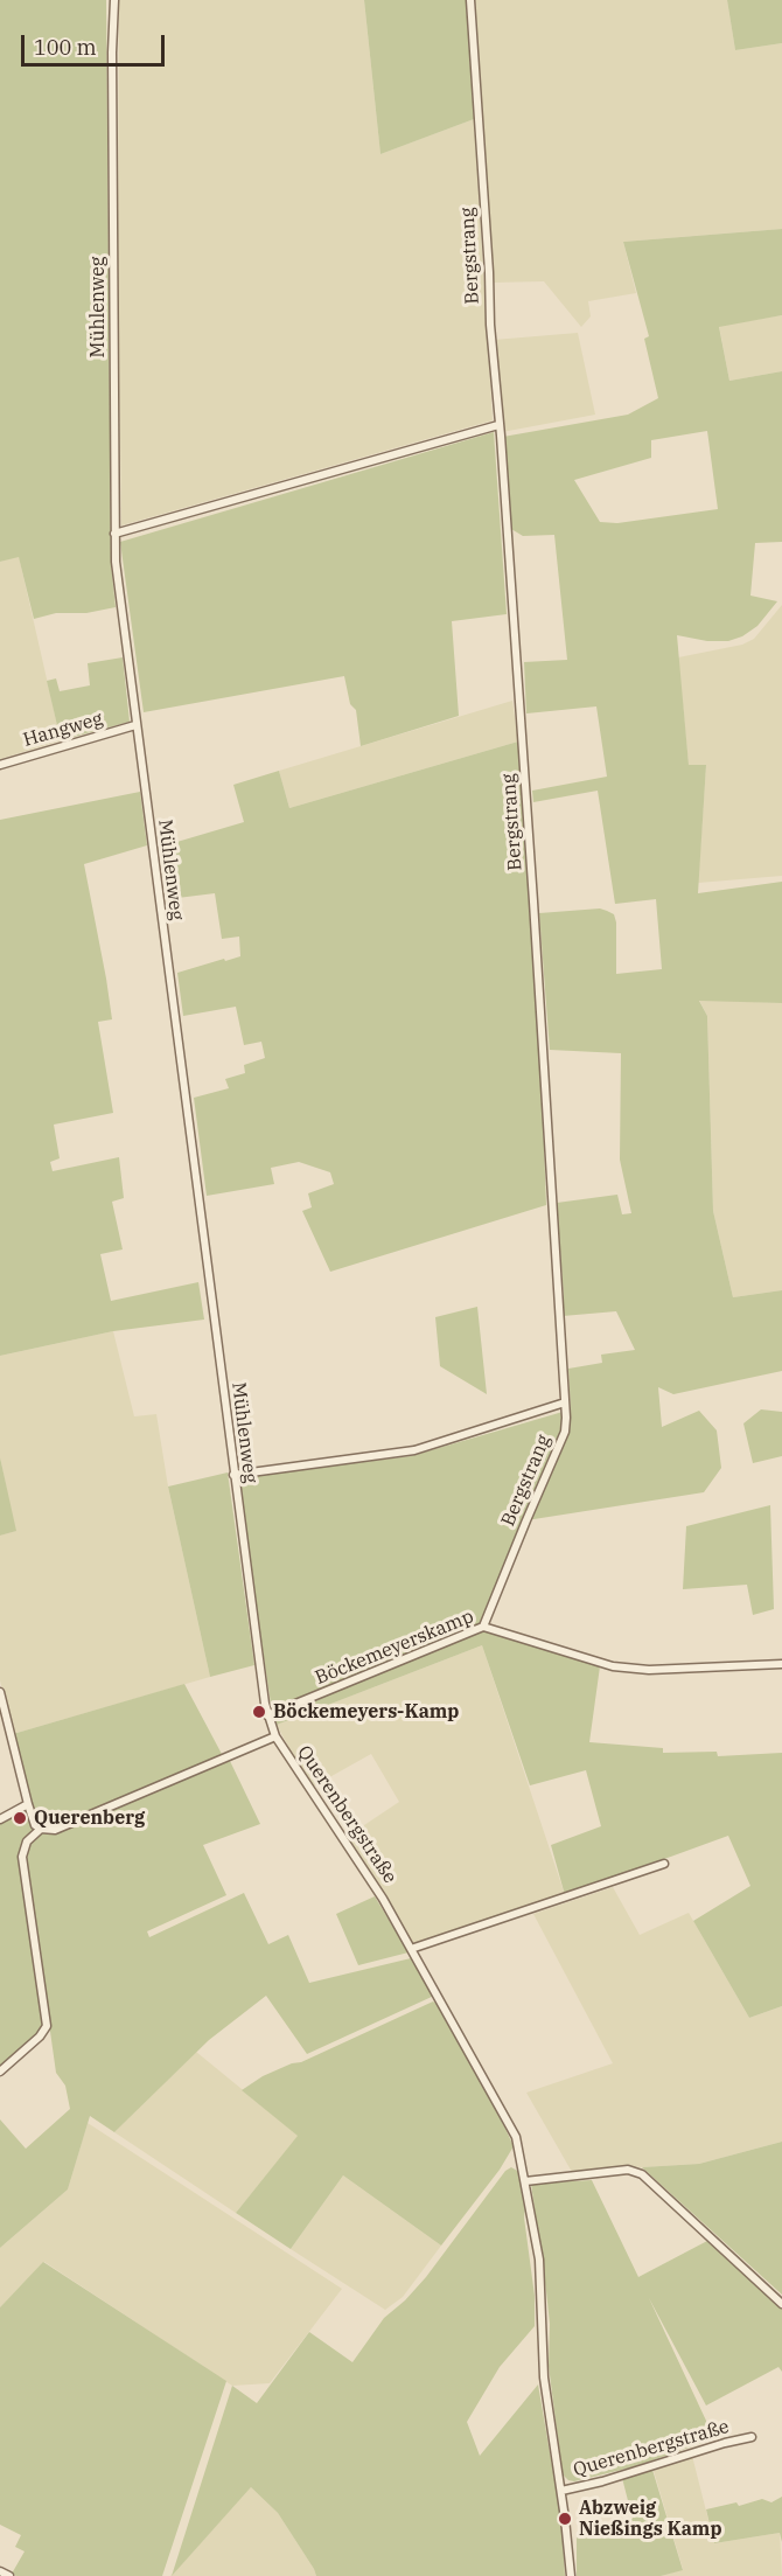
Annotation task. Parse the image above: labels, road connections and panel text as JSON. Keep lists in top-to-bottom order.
{
  "streets": {
    "street": [
      "Bergstrang",
      "Mühlenweg",
      "Hangweg",
      "Böckemeyerskamp",
      "Querenbergstraße"
    ]
  },
  "crossings": [
    ["Bergstrang", "Böckemeyerskamp"],
    ["Mühlenweg", "Hangweg"],
    ["Mühlenweg", "Böckemeyerskamp"],
    ["Mühlenweg", "Querenbergstraße"]
  ],
  "places": ["Böckemeyers-Kamp", "Querenberg", "Abzweig Nießings Kamp"],
  "scale_bar": "100 m"
}
